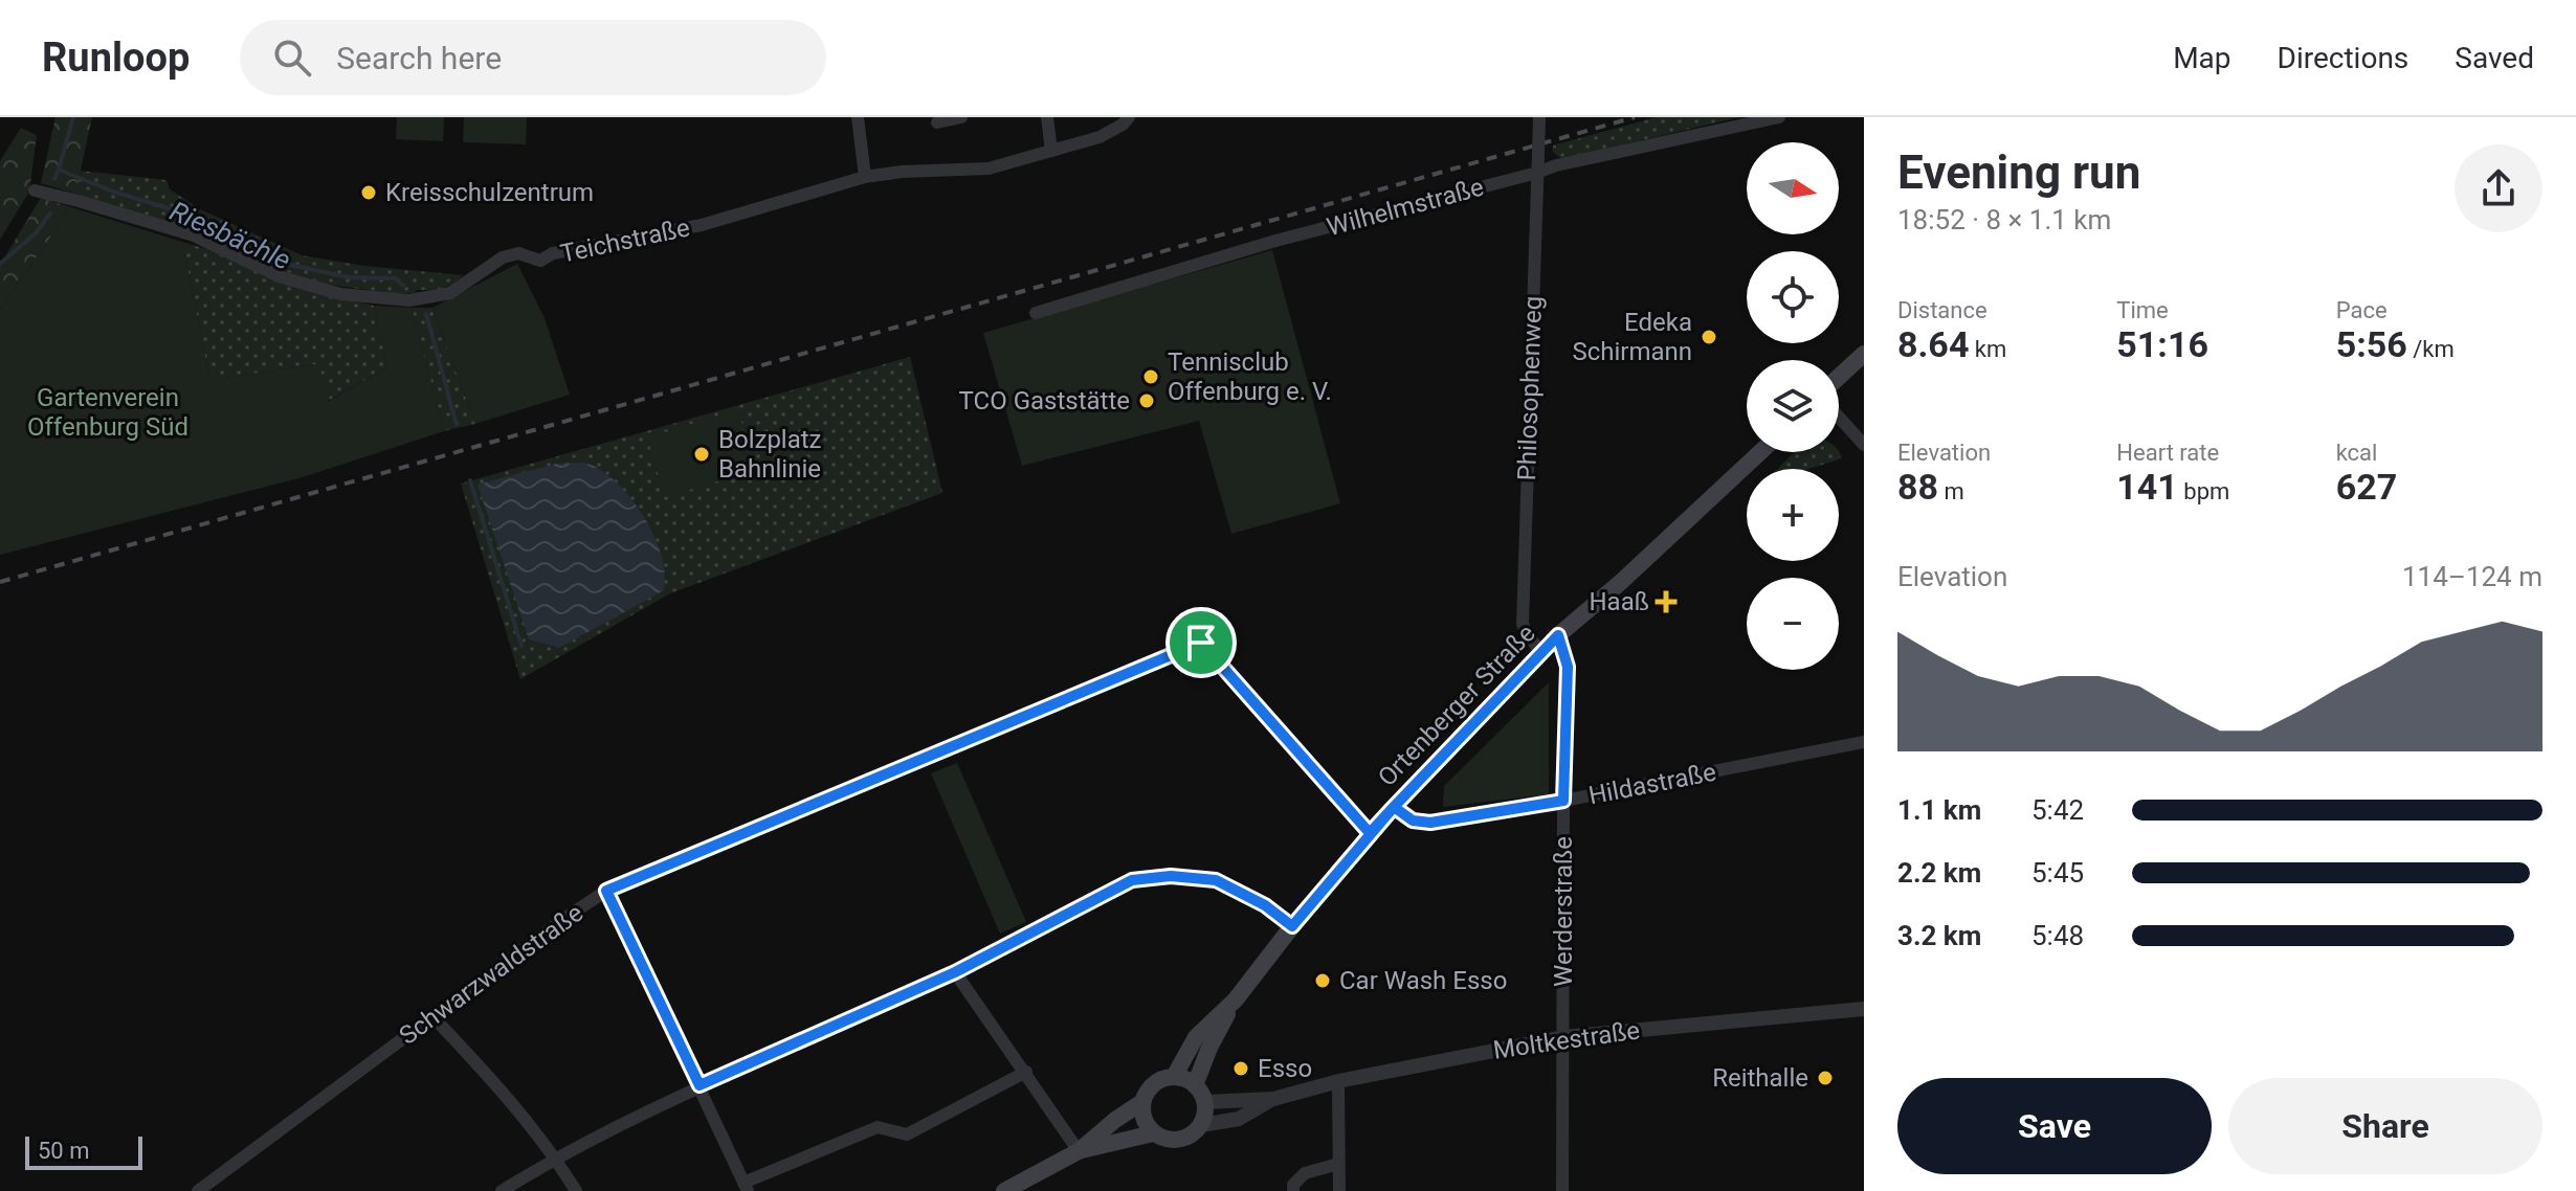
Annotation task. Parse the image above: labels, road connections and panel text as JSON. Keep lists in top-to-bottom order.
{
  "streets": {
    "main road": ["Ortenberger Straße"],
    "street": [
      "Wilhelmstraße",
      "Teichstraße",
      "Philosophenweg",
      "Hildastraße",
      "Werderstraße",
      "Schwarzwaldstraße",
      "Moltkestraße"
    ]
  },
  "crossings": [
    ["Wilhelmstraße", "Philosophenweg"],
    ["Philosophenweg", "Ortenberger Straße"],
    ["Ortenberger Straße", "Hildastraße"],
    ["Ortenberger Straße", "Werderstraße"],
    ["Ortenberger Straße", "Moltkestraße"],
    ["Hildastraße", "Werderstraße"],
    ["Werderstraße", "Moltkestraße"]
  ],
  "water": ["Riesbächle"],
  "parks": ["Gartenverein Offenburg Süd"],
  "places": {
    "other": [
      "Kreisschulzentrum",
      "Edeka Schirmann",
      "Tennisclub Offenburg e. V.",
      "TCO Gaststätte",
      "Bolzplatz Bahnlinie",
      "Car Wash Esso",
      "Esso",
      "Reithalle"
    ],
    "health": ["Haaß"]
  },
  "scale_bar": "50 m",
  "north": "right",
  "page": {
    "header": "Runloop",
    "search": "Search here",
    "nav": ["Map", "Directions", "Saved"],
    "heading": ["Evening run", "18:52 · 8 × 1.1 km"],
    "map_buttons": ["+", "−"],
    "stats": [
      ["Distance", "8.64 km"],
      ["Time", "51:16"],
      ["Pace", "5:56 /km"],
      ["Elevation", "88 m"],
      ["Heart rate", "141 bpm"],
      ["kcal", "627"]
    ],
    "chart": ["Elevation", "114–124 m"],
    "list": [
      {
        "name": "1.1 km",
        "note": "5:42"
      },
      {
        "name": "2.2 km",
        "note": "5:45"
      },
      {
        "name": "3.2 km",
        "note": "5:48"
      }
    ],
    "buttons": ["Save", "Share"],
    "scale": "50 m"
  }
}
